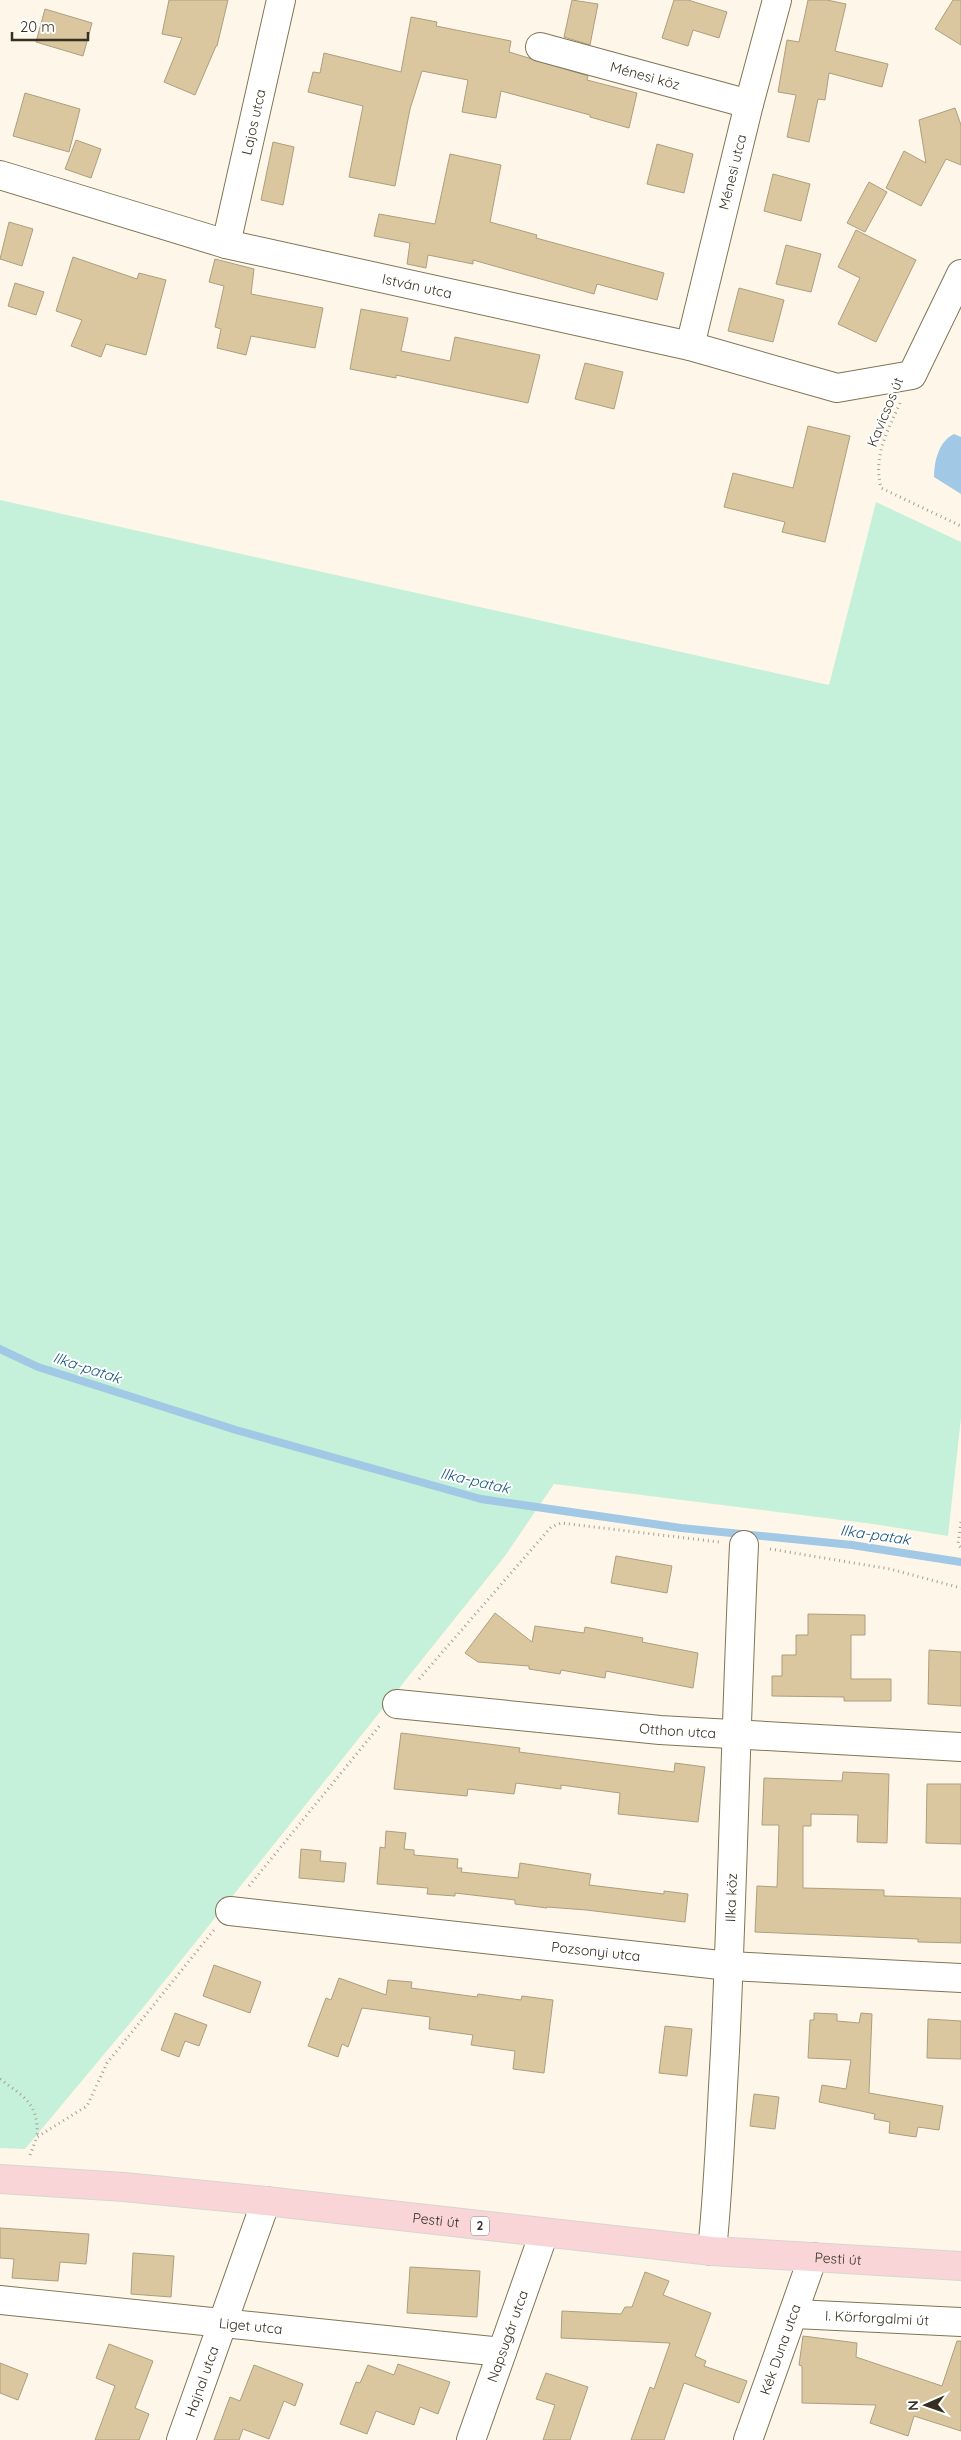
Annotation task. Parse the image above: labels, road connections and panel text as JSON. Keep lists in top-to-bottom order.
{
  "streets": {
    "main road": ["Pesti út", "2"],
    "street": [
      "Ménesi köz",
      "Lajos utca",
      "Ménesi utca",
      "István utca",
      "Otthon utca",
      "Ilka köz",
      "Pozsonyi utca",
      "I. Körforgalmi út",
      "Liget utca",
      "Napsugár utca",
      "Kék Duna utca",
      "Hajnal utca"
    ],
    "path": ["Kavicsos út"]
  },
  "crossings": [
    ["Ménesi köz", "Ménesi utca"],
    ["Lajos utca", "István utca"],
    ["Ménesi utca", "István utca"],
    ["István utca", "Kavicsos út"],
    ["Otthon utca", "Ilka köz"],
    ["Ilka köz", "Pozsonyi utca"],
    ["Ilka köz", "Pesti út"],
    ["Pesti út", "Napsugár utca"],
    ["Pesti út", "Kék Duna utca"],
    ["Pesti út", "Hajnal utca"],
    ["I. Körforgalmi út", "Kék Duna utca"],
    ["Liget utca", "Napsugár utca"],
    ["Liget utca", "Hajnal utca"]
  ],
  "water": ["Ilka-patak"],
  "scale_bar": "20 m",
  "north": "left"
}
